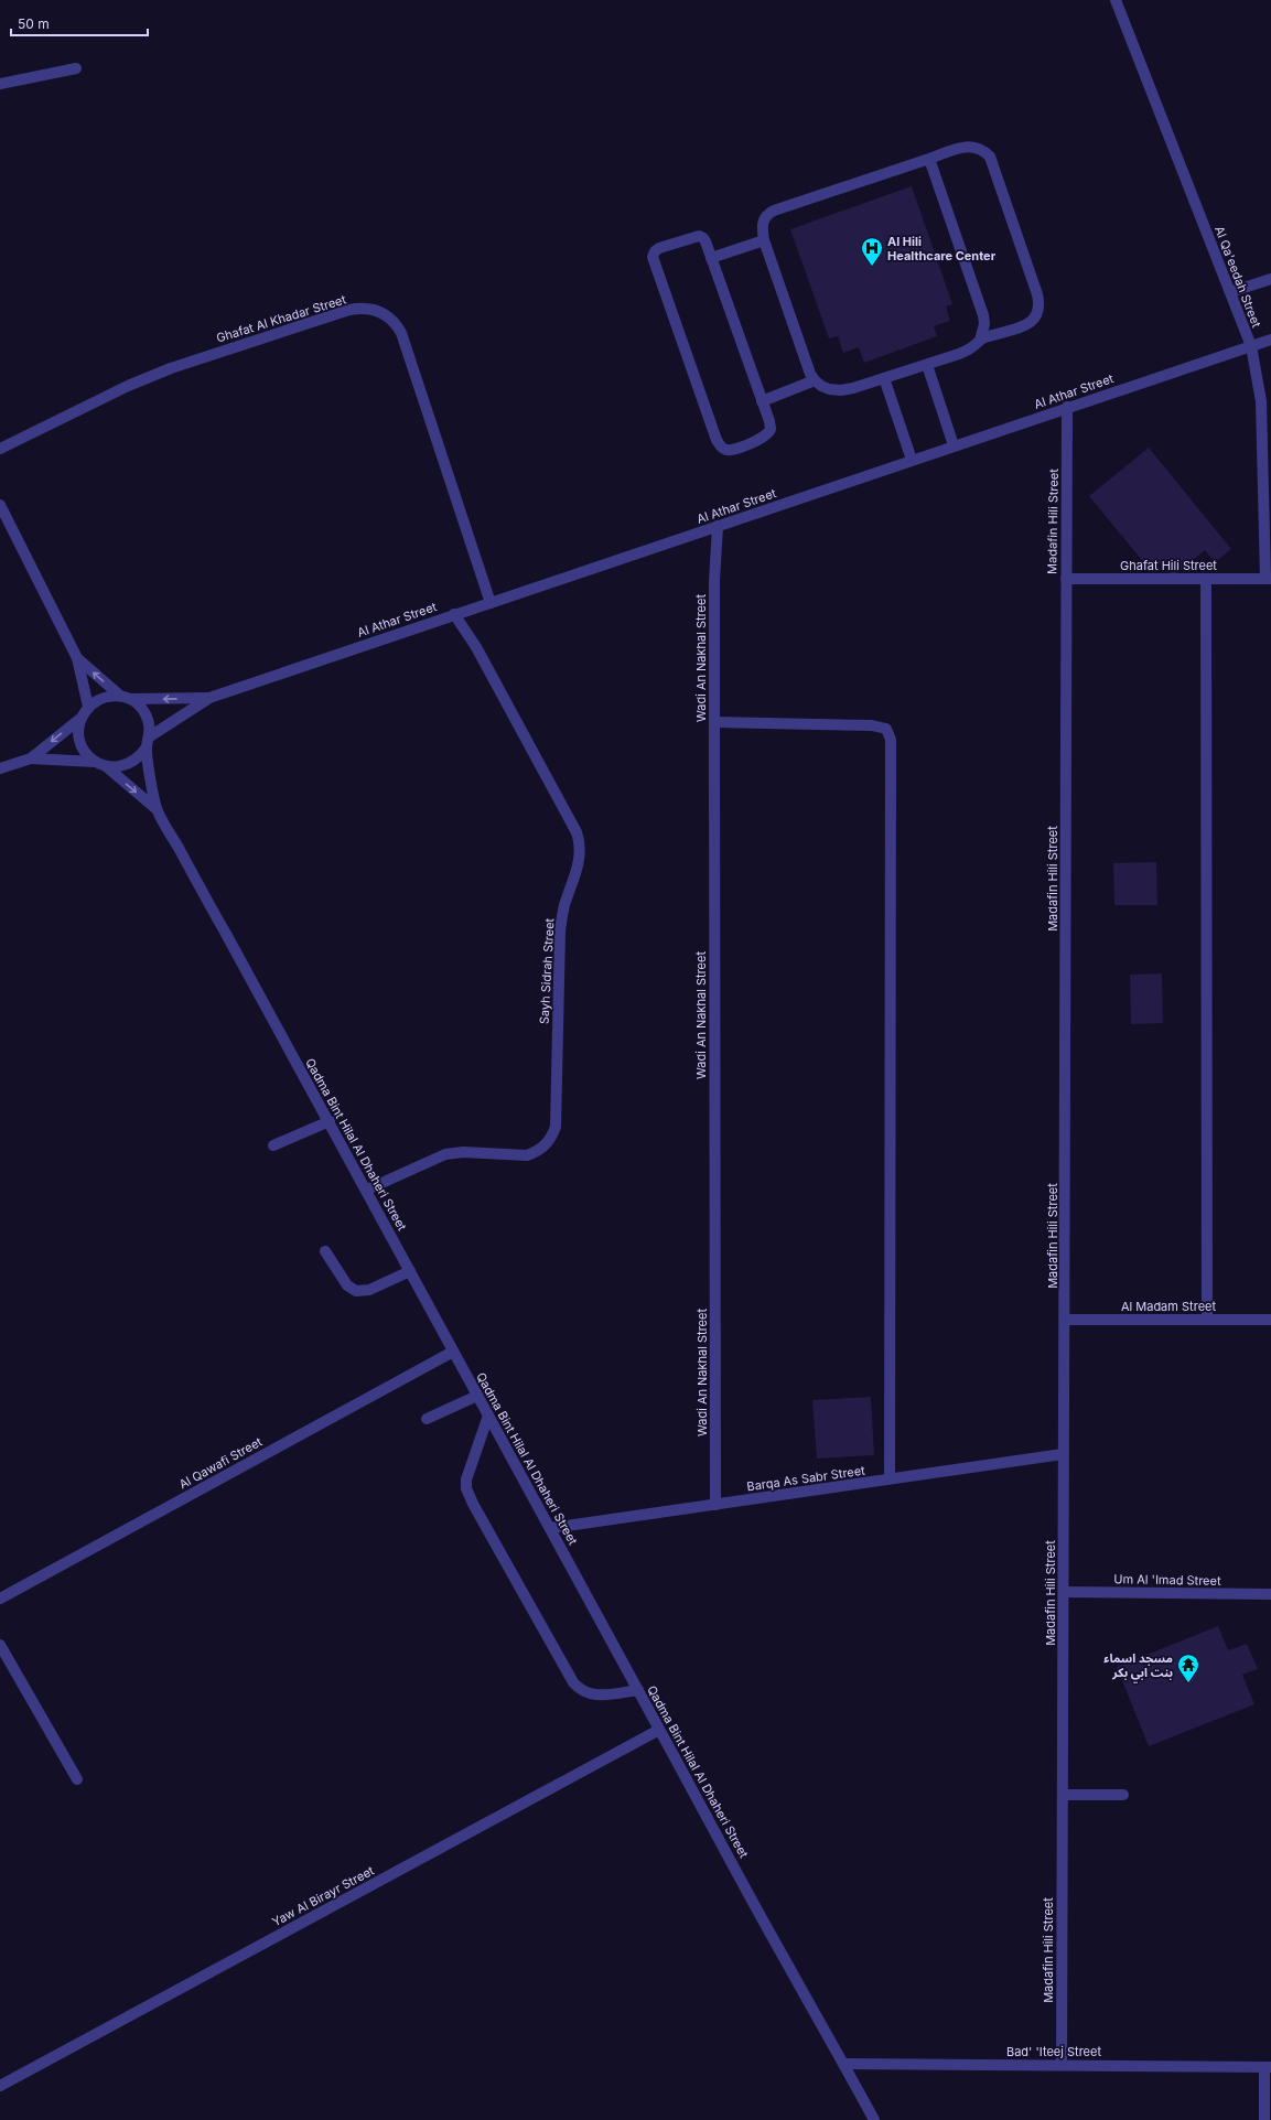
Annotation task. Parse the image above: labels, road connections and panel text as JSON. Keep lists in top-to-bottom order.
{
  "streets": {
    "street": [
      "Al Qa'eedah Street",
      "Ghafat Al Khadar Street",
      "Al Athar Street",
      "Madafin Hili Street",
      "Ghafat Hili Street",
      "Wadi An Nakhal Street",
      "Sayh Sidrah Street",
      "Qadma Bint Hilal Al Dhaheri Street",
      "Al Madam Street",
      "Al Qawafi Street",
      "Barqa As Sabr Street",
      "Um Al 'Imad Street",
      "Yaw Al Birayr Street",
      "Bad' 'Iteej Street"
    ]
  },
  "crossings": [
    ["Al Qa'eedah Street", "Al Athar Street"],
    ["Al Qa'eedah Street", "Ghafat Hili Street"],
    ["Ghafat Al Khadar Street", "Al Athar Street"],
    ["Al Athar Street", "Madafin Hili Street"],
    ["Al Athar Street", "Wadi An Nakhal Street"],
    ["Al Athar Street", "Sayh Sidrah Street"],
    ["Al Athar Street", "Qadma Bint Hilal Al Dhaheri Street"],
    ["Madafin Hili Street", "Ghafat Hili Street"],
    ["Madafin Hili Street", "Al Madam Street"],
    ["Madafin Hili Street", "Barqa As Sabr Street"],
    ["Madafin Hili Street", "Um Al 'Imad Street"],
    ["Madafin Hili Street", "Bad' 'Iteej Street"],
    ["Wadi An Nakhal Street", "Barqa As Sabr Street"],
    ["Sayh Sidrah Street", "Qadma Bint Hilal Al Dhaheri Street"],
    ["Qadma Bint Hilal Al Dhaheri Street", "Al Qawafi Street"],
    ["Qadma Bint Hilal Al Dhaheri Street", "Barqa As Sabr Street"],
    ["Qadma Bint Hilal Al Dhaheri Street", "Yaw Al Birayr Street"],
    ["Qadma Bint Hilal Al Dhaheri Street", "Bad' 'Iteej Street"]
  ],
  "places": {
    "hospital": ["Al Hili Healthcare Center"],
    "temple": ["مسجد اسماء بنت ابي بكر"]
  },
  "scale_bar": "50 m"
}
